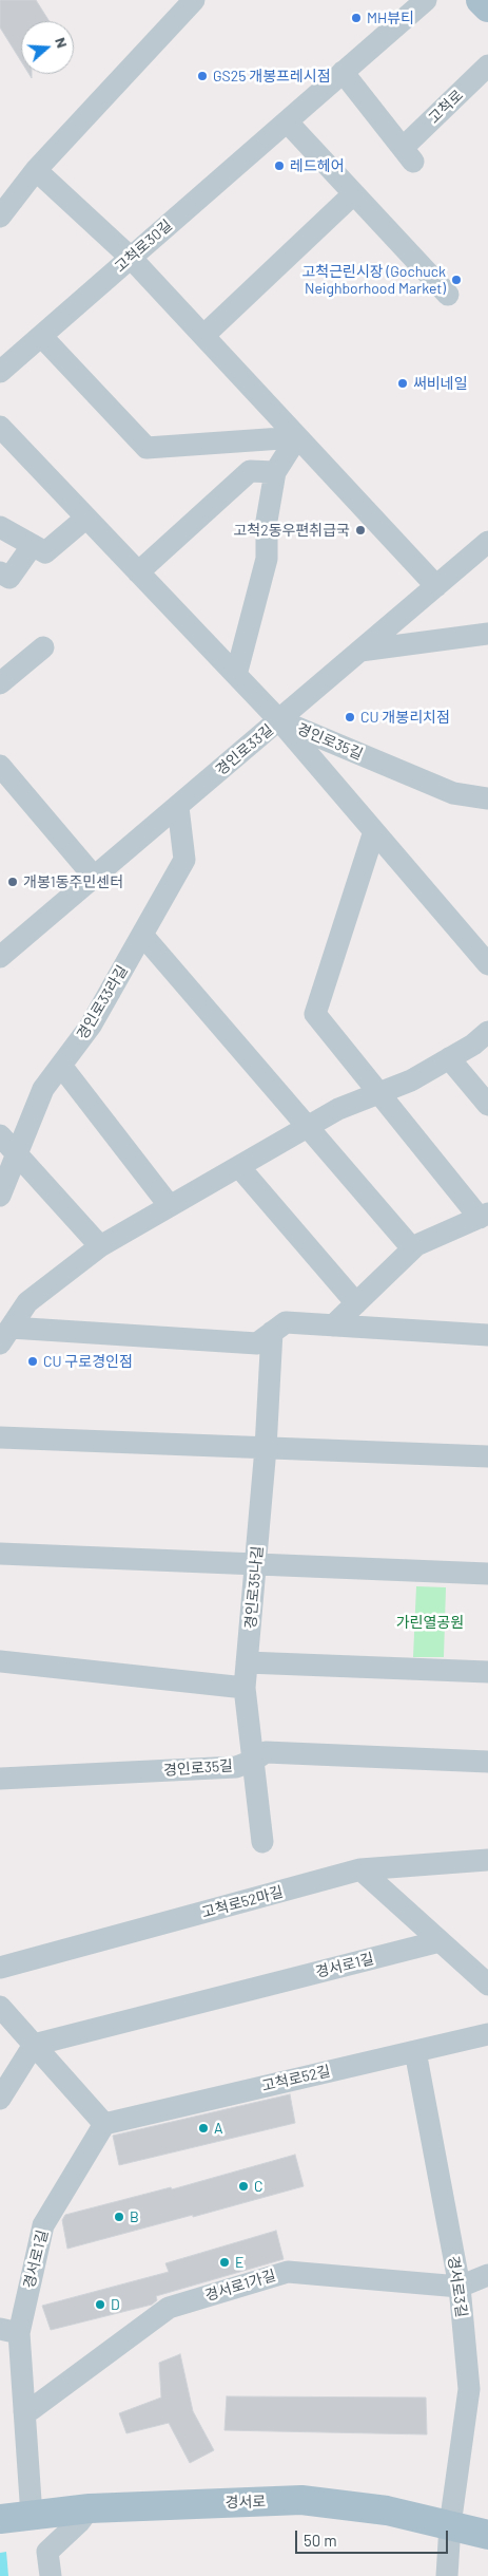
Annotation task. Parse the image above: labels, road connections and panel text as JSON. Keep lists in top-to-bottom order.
{
  "streets": {
    "main road": ["경서로"],
    "street": [
      "고척로",
      "고척로30길",
      "경인로35길",
      "경인로33길",
      "경인로33라길",
      "경인로35나길",
      "고척로52마길",
      "경서로1길",
      "고척로52길",
      "경서로1가길",
      "경서로3길"
    ]
  },
  "crossings": [
    ["고척로", "고척로30길"],
    ["경인로35길", "경인로33길"],
    ["경인로35길", "경인로35나길"],
    ["경인로33길", "경인로33라길"],
    ["경서로1길", "고척로52길"],
    ["경서로1길", "경서로1가길"],
    ["경서로1길", "경서로"],
    ["고척로52길", "경서로3길"],
    ["경서로1가길", "경서로3길"],
    ["경서로3길", "경서로"]
  ],
  "parks": ["가린열공원"],
  "places": [
    "MH뷰티",
    "GS25 개봉프레시점",
    "레드헤어",
    "고척근린시장 (Gochuck Neighborhood Market)",
    "써비네일",
    "고척2동우편취급국",
    "CU 개봉리치점",
    "개봉1동주민센터",
    "CU 구로경인점",
    "A",
    "C",
    "B",
    "E",
    "D"
  ],
  "scale_bar": "50 m",
  "north": "right"
}
